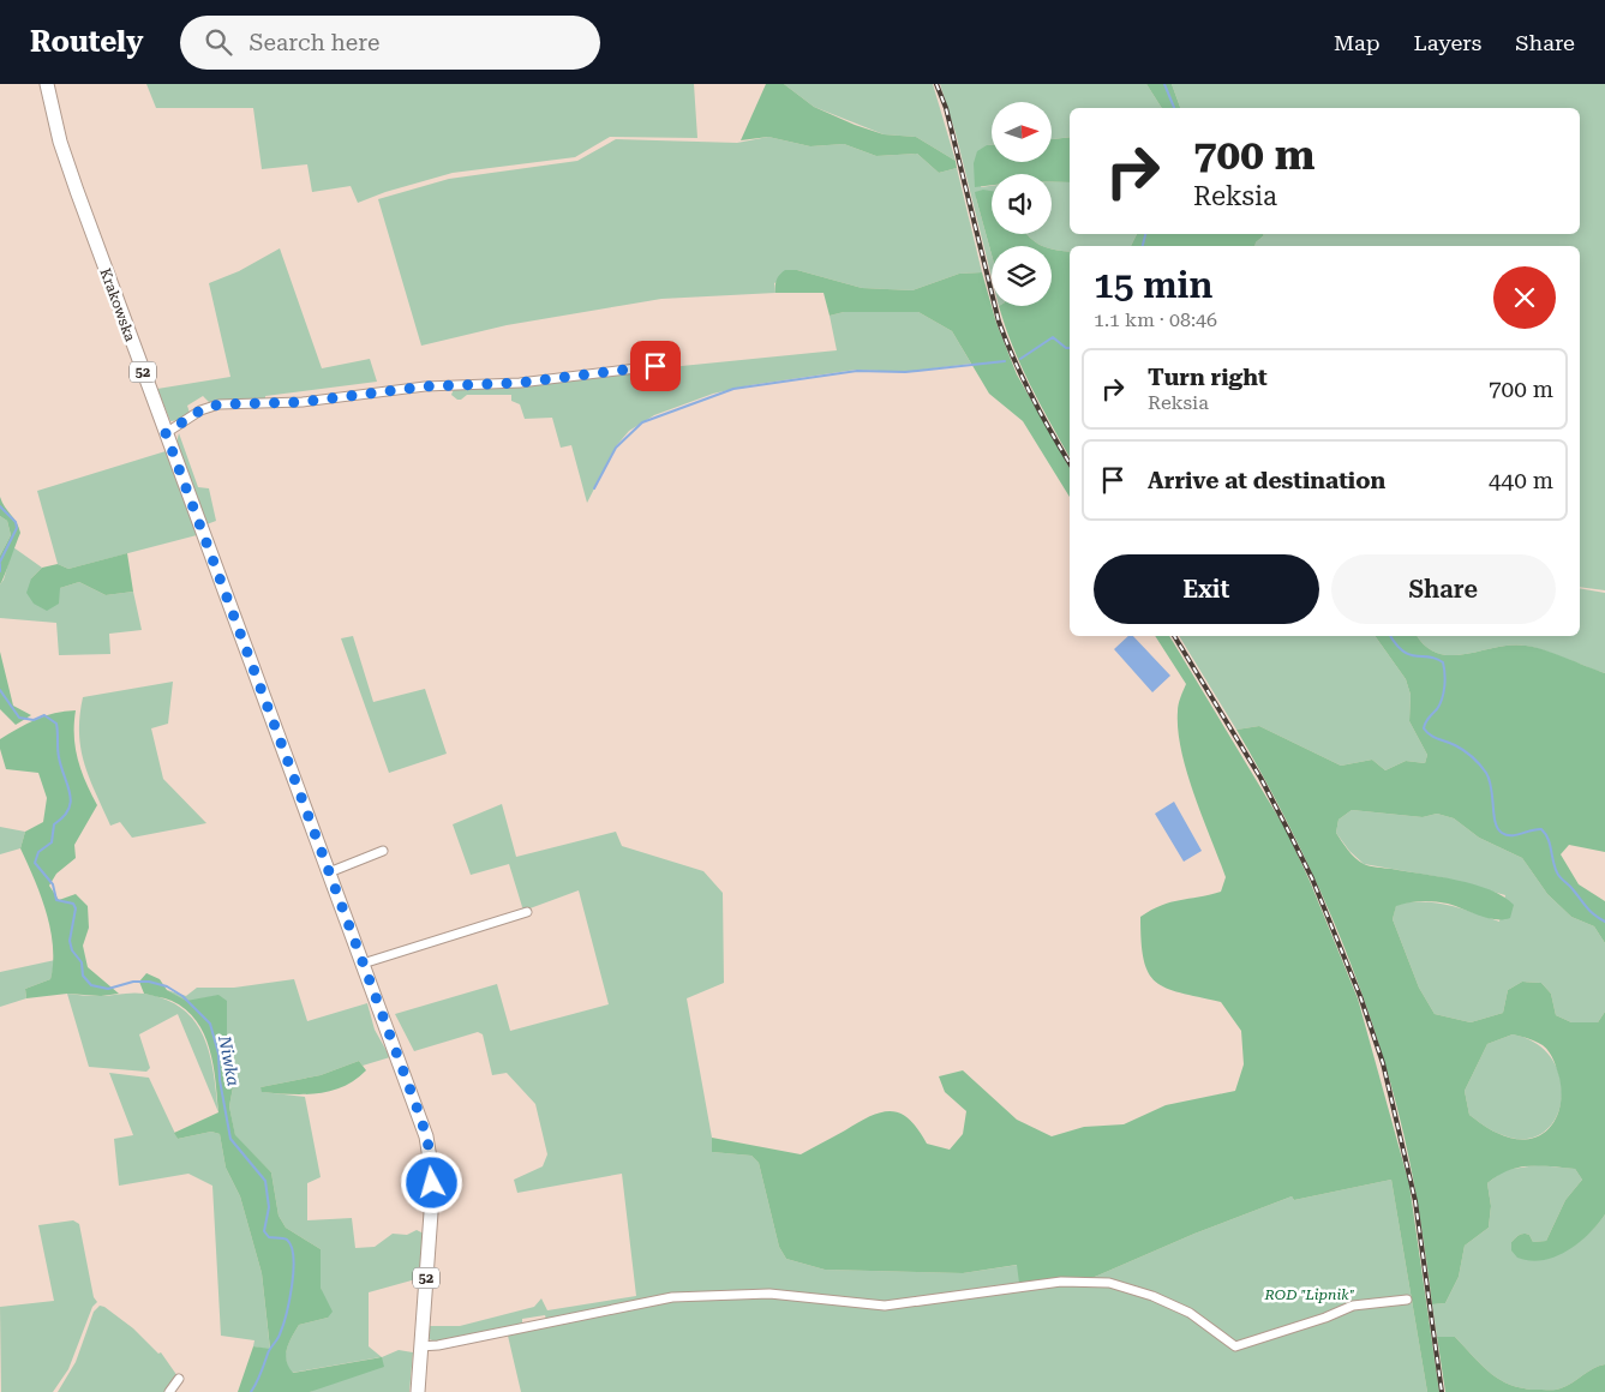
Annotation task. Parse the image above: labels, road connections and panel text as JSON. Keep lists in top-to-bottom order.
{
  "streets": {
    "main road": ["Krakowska", "52"]
  },
  "water": ["Niwka"],
  "parks": ["ROD \"Lipnik\""],
  "north": "right",
  "page": {
    "header": "Routely",
    "search": "Search here",
    "nav": ["Map", "Layers", "Share"],
    "turn": ["700 m", "Reksia"],
    "heading": ["15 min", "1.1 km · 08:46"],
    "list": [
      {
        "name": "Turn right",
        "note": "Reksia",
        "value": "700 m"
      },
      {
        "name": "Arrive at destination",
        "value": "440 m"
      }
    ],
    "buttons": ["Exit", "Share"]
  }
}
